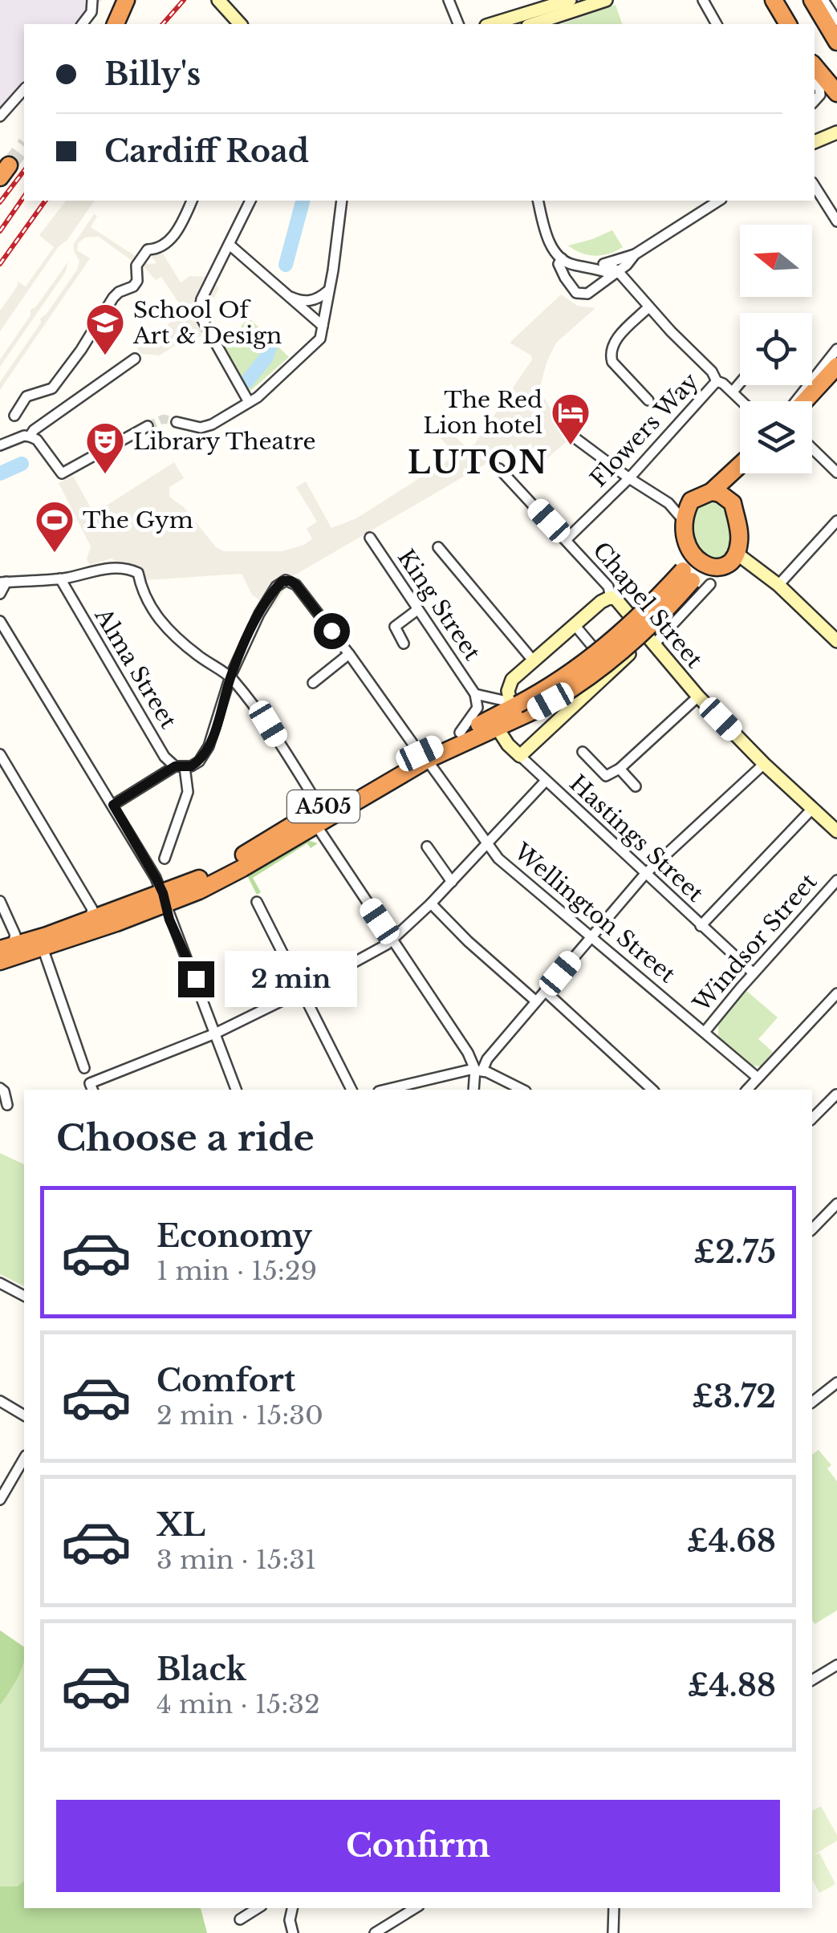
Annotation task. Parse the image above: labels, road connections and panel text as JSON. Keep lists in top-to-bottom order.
{
  "streets": {
    "highway": ["A505"],
    "main road": ["Chapel Street", "Hastings Street"],
    "street": [
      "Flowers Way",
      "King Street",
      "Alma Street",
      "Wellington Street",
      "Windsor Street"
    ]
  },
  "crossings": [
    ["Flowers Way", "Chapel Street"],
    ["A505", "Hastings Street"],
    ["A505", "Wellington Street"],
    ["Hastings Street", "Windsor Street"],
    ["Wellington Street", "Windsor Street"]
  ],
  "districts": ["LUTON"],
  "places": {
    "school or university": ["School Of Art & Design"],
    "hotel": ["The Red Lion hotel"],
    "theatre": ["Library Theatre"],
    "sports": ["The Gym"]
  },
  "north": "left",
  "page": {
    "banner": ["Billy's", "Cardiff Road"],
    "bubble": "2 min",
    "heading": "Choose a ride",
    "list": [
      {
        "name": "Economy",
        "note": "1 min · 15:29",
        "value": "£2.75"
      },
      {
        "name": "Comfort",
        "note": "2 min · 15:30",
        "value": "£3.72"
      },
      {
        "name": "XL",
        "note": "3 min · 15:31",
        "value": "£4.68"
      },
      {
        "name": "Black",
        "note": "4 min · 15:32",
        "value": "£4.88"
      }
    ],
    "buttons": "Confirm"
  }
}
